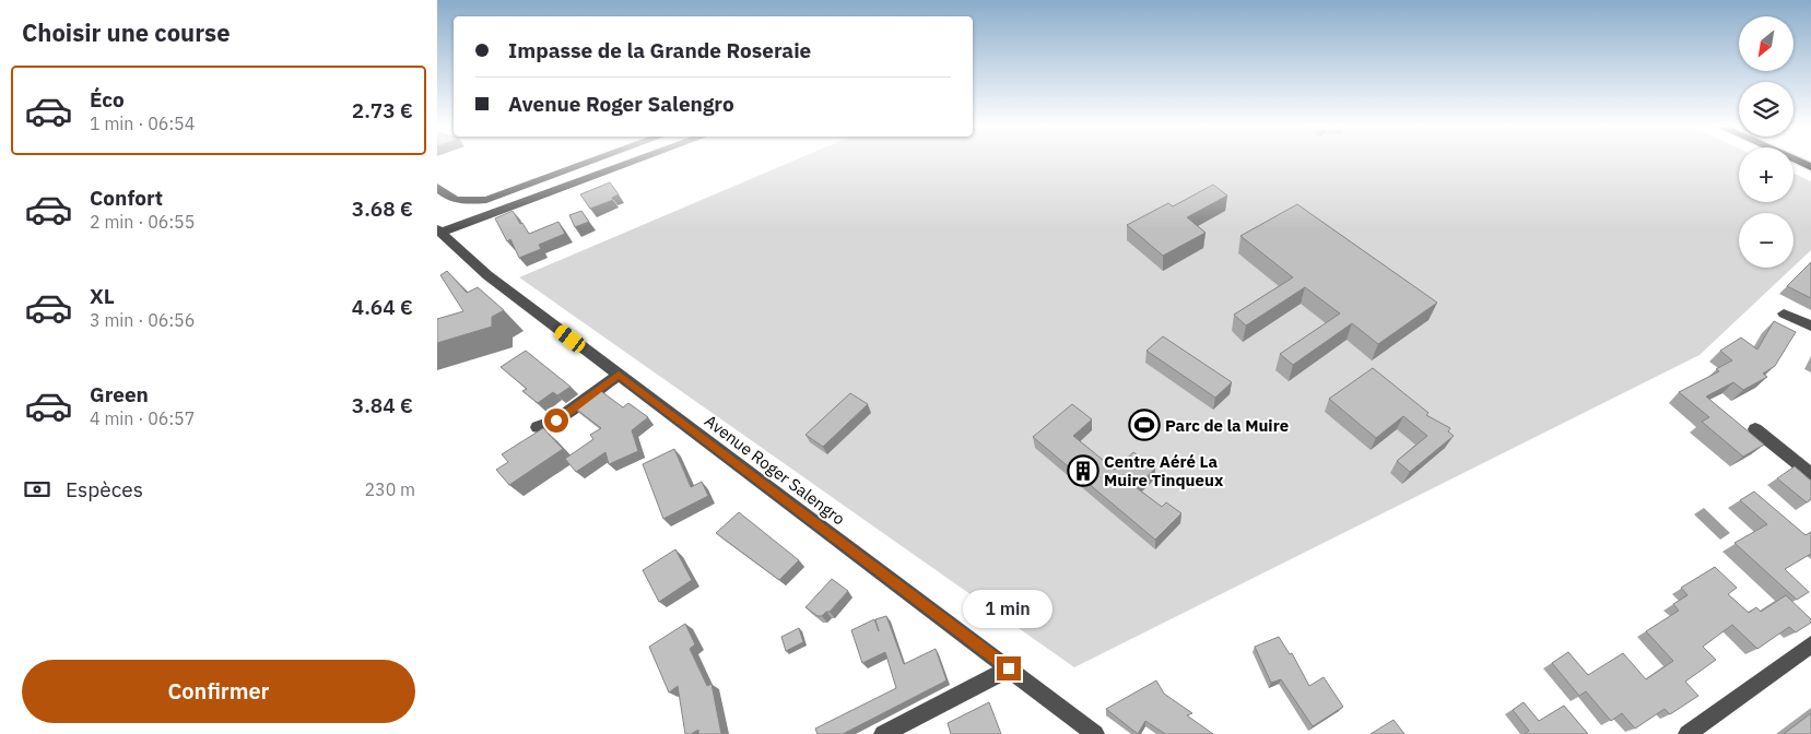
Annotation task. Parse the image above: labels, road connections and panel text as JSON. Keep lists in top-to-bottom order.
{
  "streets": {
    "street": ["Avenue Roger Salengro"]
  },
  "places": {
    "sports": ["Parc de la Muire"],
    "building": ["Centre Aéré La Muire Tinqueux"]
  },
  "north": "bottom left",
  "page": {
    "heading": "Choisir une course",
    "map_buttons": ["+", "−"],
    "banner": ["Impasse de la Grande Roseraie", "Avenue Roger Salengro"],
    "list": [
      {
        "name": "Éco",
        "note": "1 min · 06:54",
        "value": "2.73 €"
      },
      {
        "name": "Confort",
        "note": "2 min · 06:55",
        "value": "3.68 €"
      },
      {
        "name": "XL",
        "note": "3 min · 06:56",
        "value": "4.64 €"
      },
      {
        "name": "Green",
        "note": "4 min · 06:57",
        "value": "3.84 €"
      }
    ],
    "pay": ["Espèces", "230 m"],
    "bubble": "1 min",
    "buttons": "Confirmer"
  }
}
